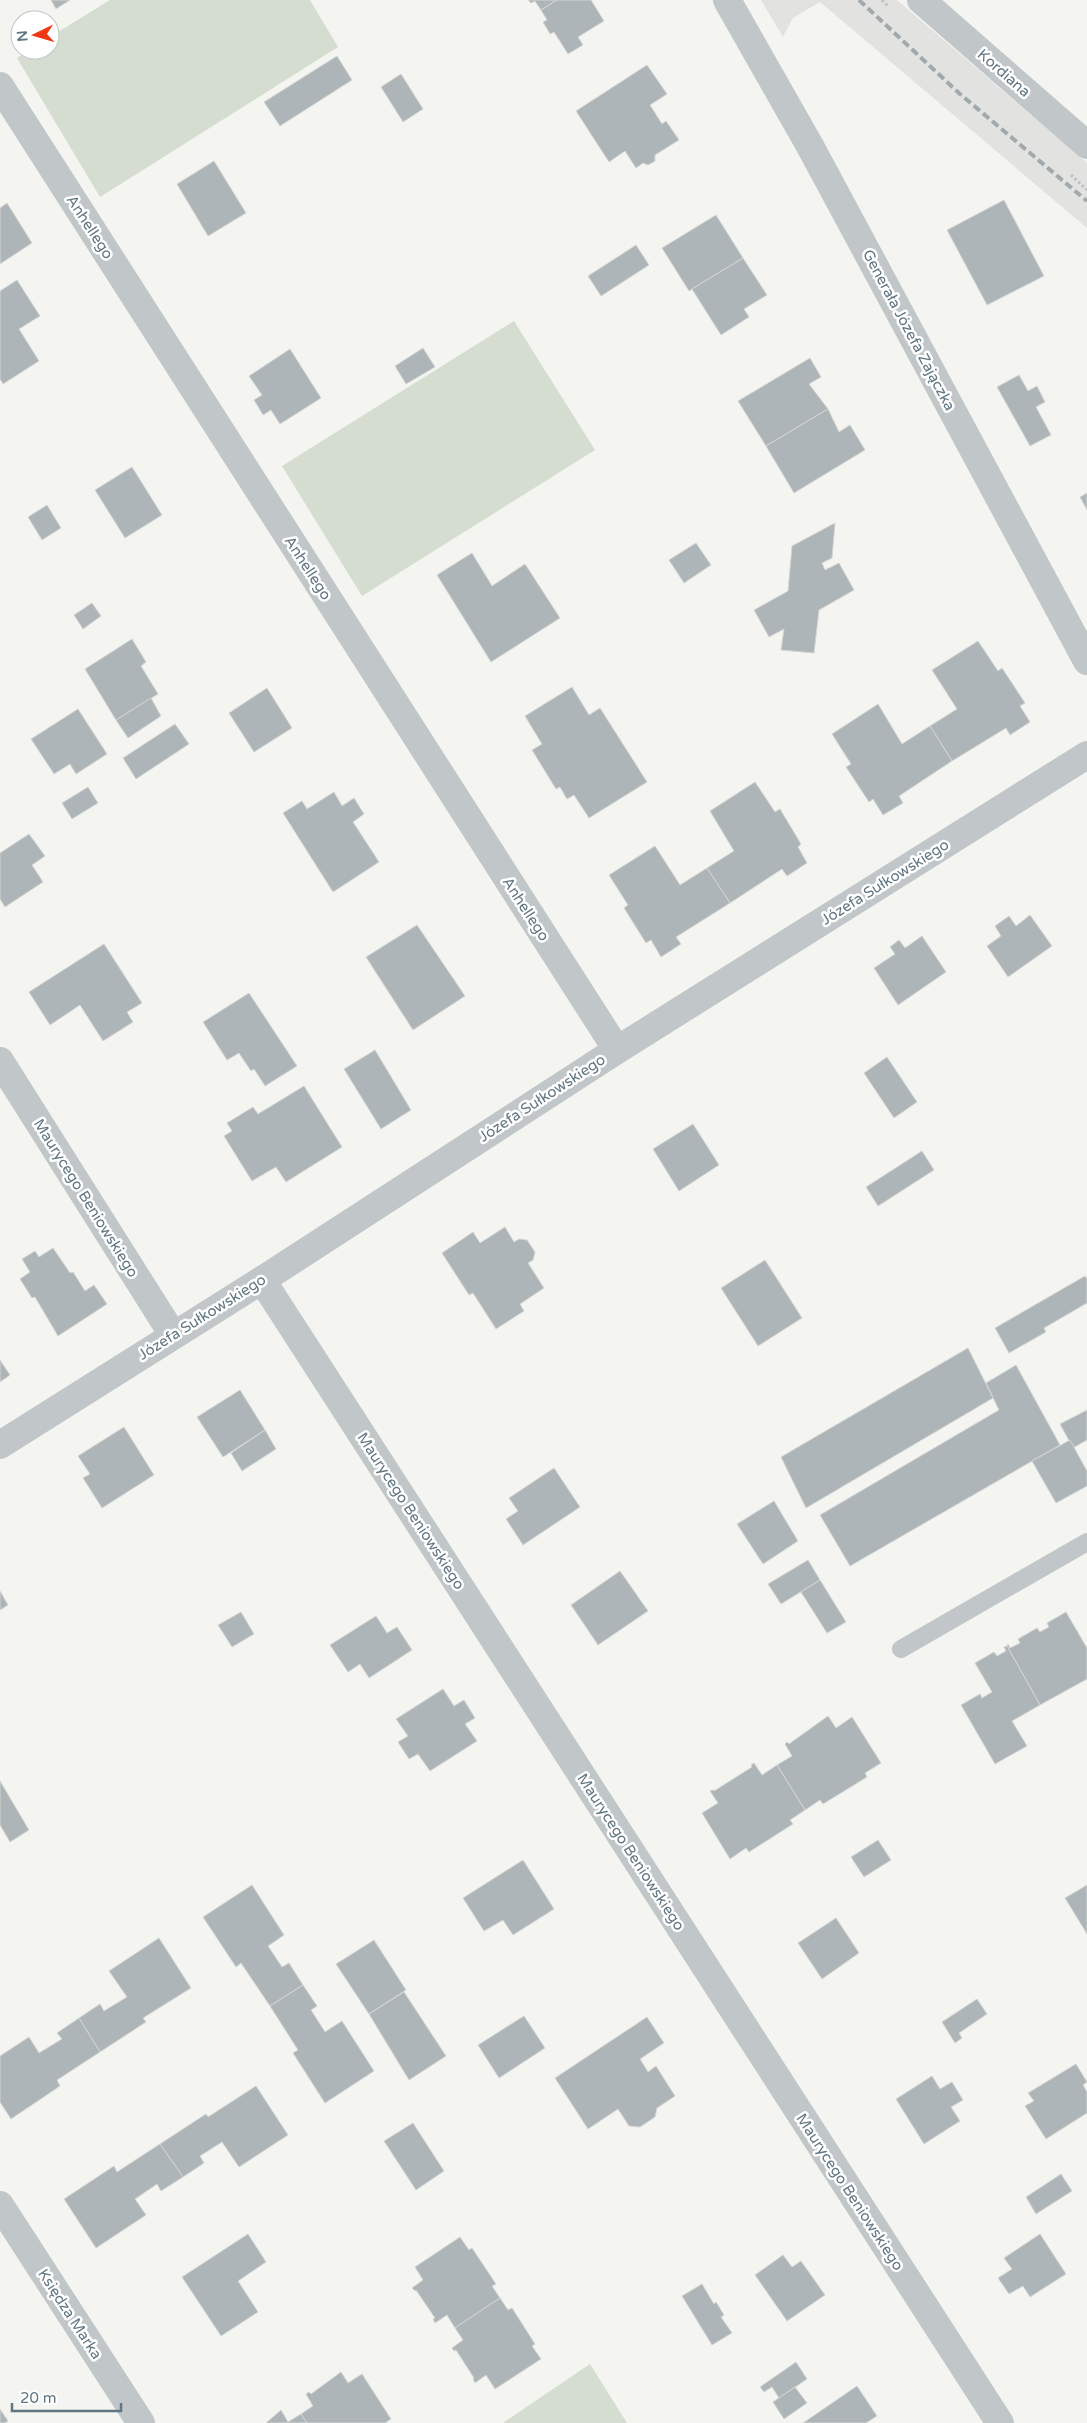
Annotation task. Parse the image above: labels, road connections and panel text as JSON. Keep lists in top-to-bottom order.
{
  "streets": {
    "street": [
      "Kordiana",
      "Anhellego",
      "Generała Józefa Zajączka",
      "Józefa Sułkowskiego",
      "Maurycego Beniowskiego",
      "Księdza Marka"
    ]
  },
  "crossings": [
    ["Anhellego", "Józefa Sułkowskiego"],
    ["Józefa Sułkowskiego", "Maurycego Beniowskiego"]
  ],
  "scale_bar": "20 m",
  "north": "left"
}
